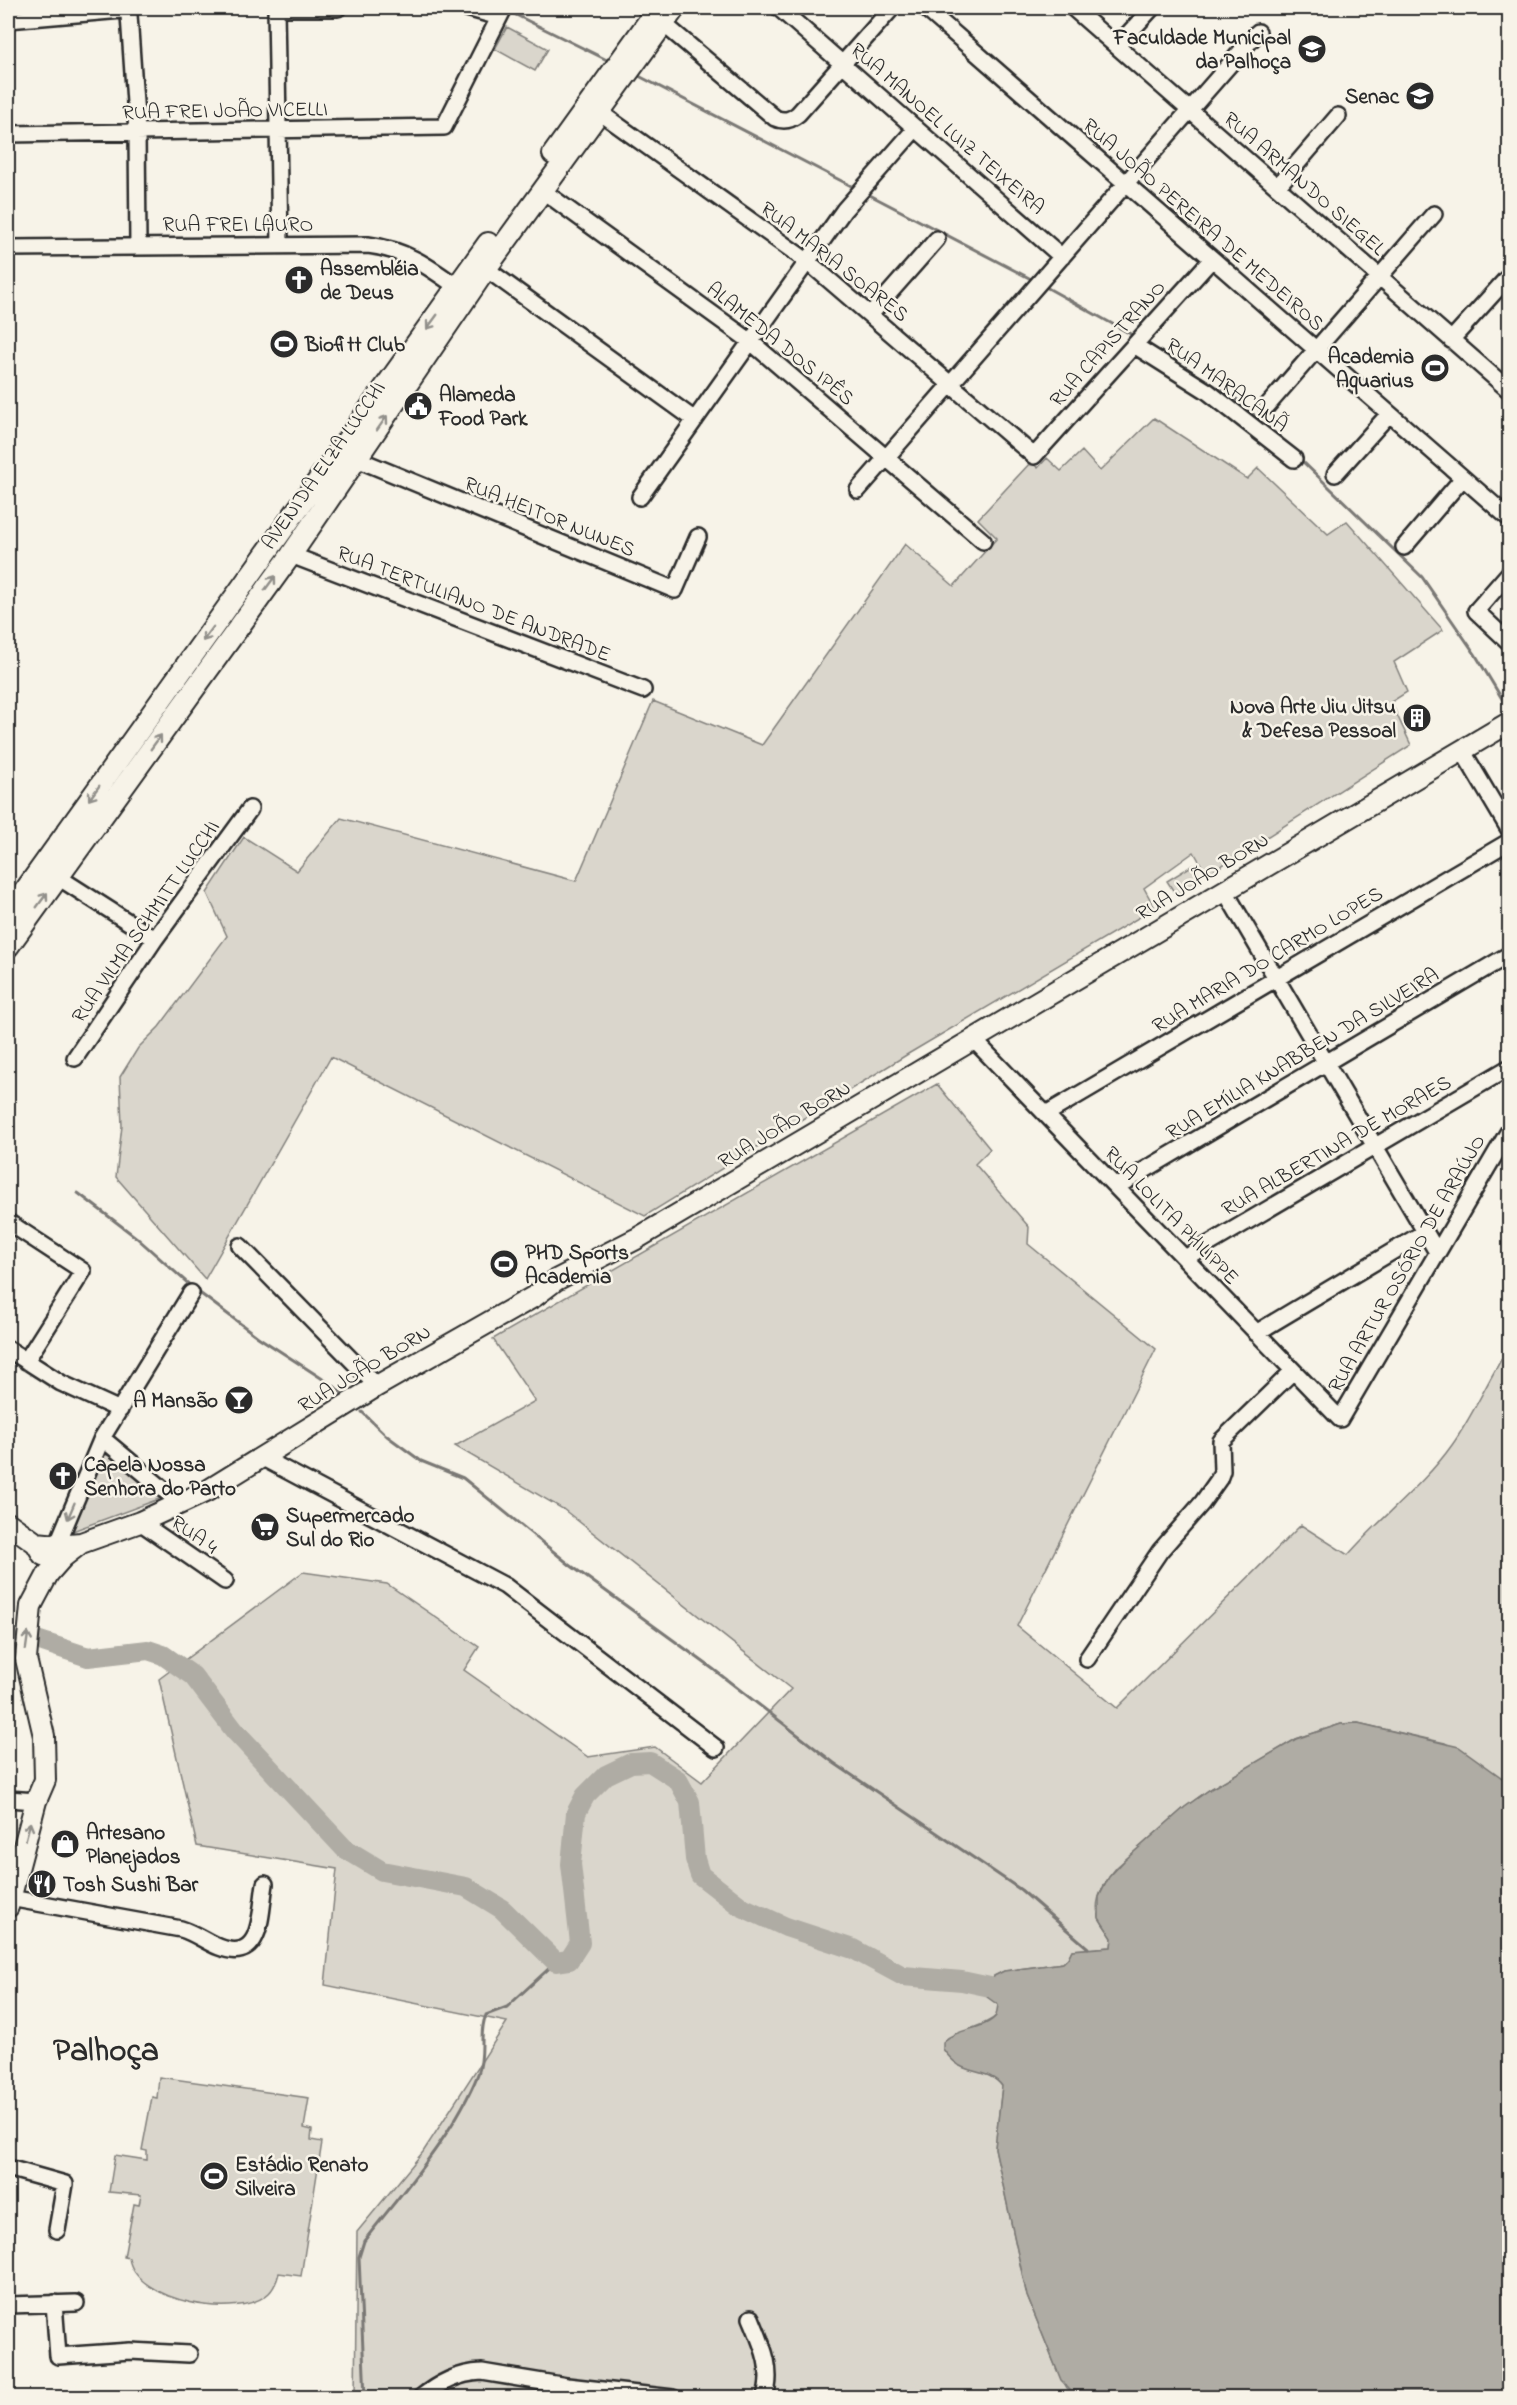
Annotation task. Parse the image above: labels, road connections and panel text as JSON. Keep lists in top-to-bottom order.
{
  "streets": {
    "main road": ["AVENIDA ELZA LUCCHI", "RUA JOÃO BORN"],
    "street": [
      "RUA FREI JOÃO VICELLI",
      "RUA MANOEL LUIZ TEIXEIRA",
      "RUA ARMANDO SIEGEL",
      "RUA FREI LAURO",
      "RUA JOÃO PEREIRA DE MEDEIROS",
      "RUA MARIA SOARES",
      "ALAMEDA DOS IPÊS",
      "RUA CAPISTRANO",
      "RUA MARACANÃ",
      "RUA HEITOR NUNES",
      "RUA TERTULIANO DE ANDRADE",
      "RUA VILMA SCHMITT LUCCHI",
      "RUA MARIA DO CARMO LOPES",
      "RUA EMÍLIA KNABBEN DA SILVEIRA",
      "RUA ALBERTINA DE MORAES",
      "RUA LOLITA PHILIPPE",
      "RUA ARTUR OSÓRIO DE ARAÚJO",
      "RUA 4"
    ]
  },
  "crossings": [
    ["RUA FREI LAURO", "AVENIDA ELZA LUCCHI"],
    ["RUA JOÃO PEREIRA DE MEDEIROS", "RUA CAPISTRANO"],
    ["RUA MARIA SOARES", "RUA CAPISTRANO"],
    ["RUA MARIA SOARES", "AVENIDA ELZA LUCCHI"],
    ["ALAMEDA DOS IPÊS", "AVENIDA ELZA LUCCHI"],
    ["RUA CAPISTRANO", "RUA MARACANÃ"],
    ["AVENIDA ELZA LUCCHI", "RUA HEITOR NUNES"],
    ["AVENIDA ELZA LUCCHI", "RUA TERTULIANO DE ANDRADE"],
    ["RUA JOÃO BORN", "RUA LOLITA PHILIPPE"],
    ["RUA JOÃO BORN", "RUA 4"],
    ["RUA MARIA DO CARMO LOPES", "RUA LOLITA PHILIPPE"],
    ["RUA EMÍLIA KNABBEN DA SILVEIRA", "RUA LOLITA PHILIPPE"],
    ["RUA ALBERTINA DE MORAES", "RUA LOLITA PHILIPPE"],
    ["RUA LOLITA PHILIPPE", "RUA ARTUR OSÓRIO DE ARAÚJO"]
  ],
  "districts": ["Palhoça"],
  "places": {
    "school or university": ["Faculdade Municipal da Palhoça", "Senac"],
    "church": ["Assembléia de Deus", "Capela Nossa Senhora do Parto"],
    "sports": [
      "Biofitt Club",
      "Academia Aquarius",
      "PHD Sports Academia",
      "Estádio Renato Silveira"
    ],
    "public building": ["Alameda Food Park"],
    "building": ["Nova Arte Jiu Jitsu & Defesa Pessoal"],
    "bar": ["A Mansão"],
    "supermarket": ["Supermercado Sul do Rio"],
    "shop": ["Artesano Planejados"],
    "restaurant": ["Tosh Sushi Bar"]
  }
}
